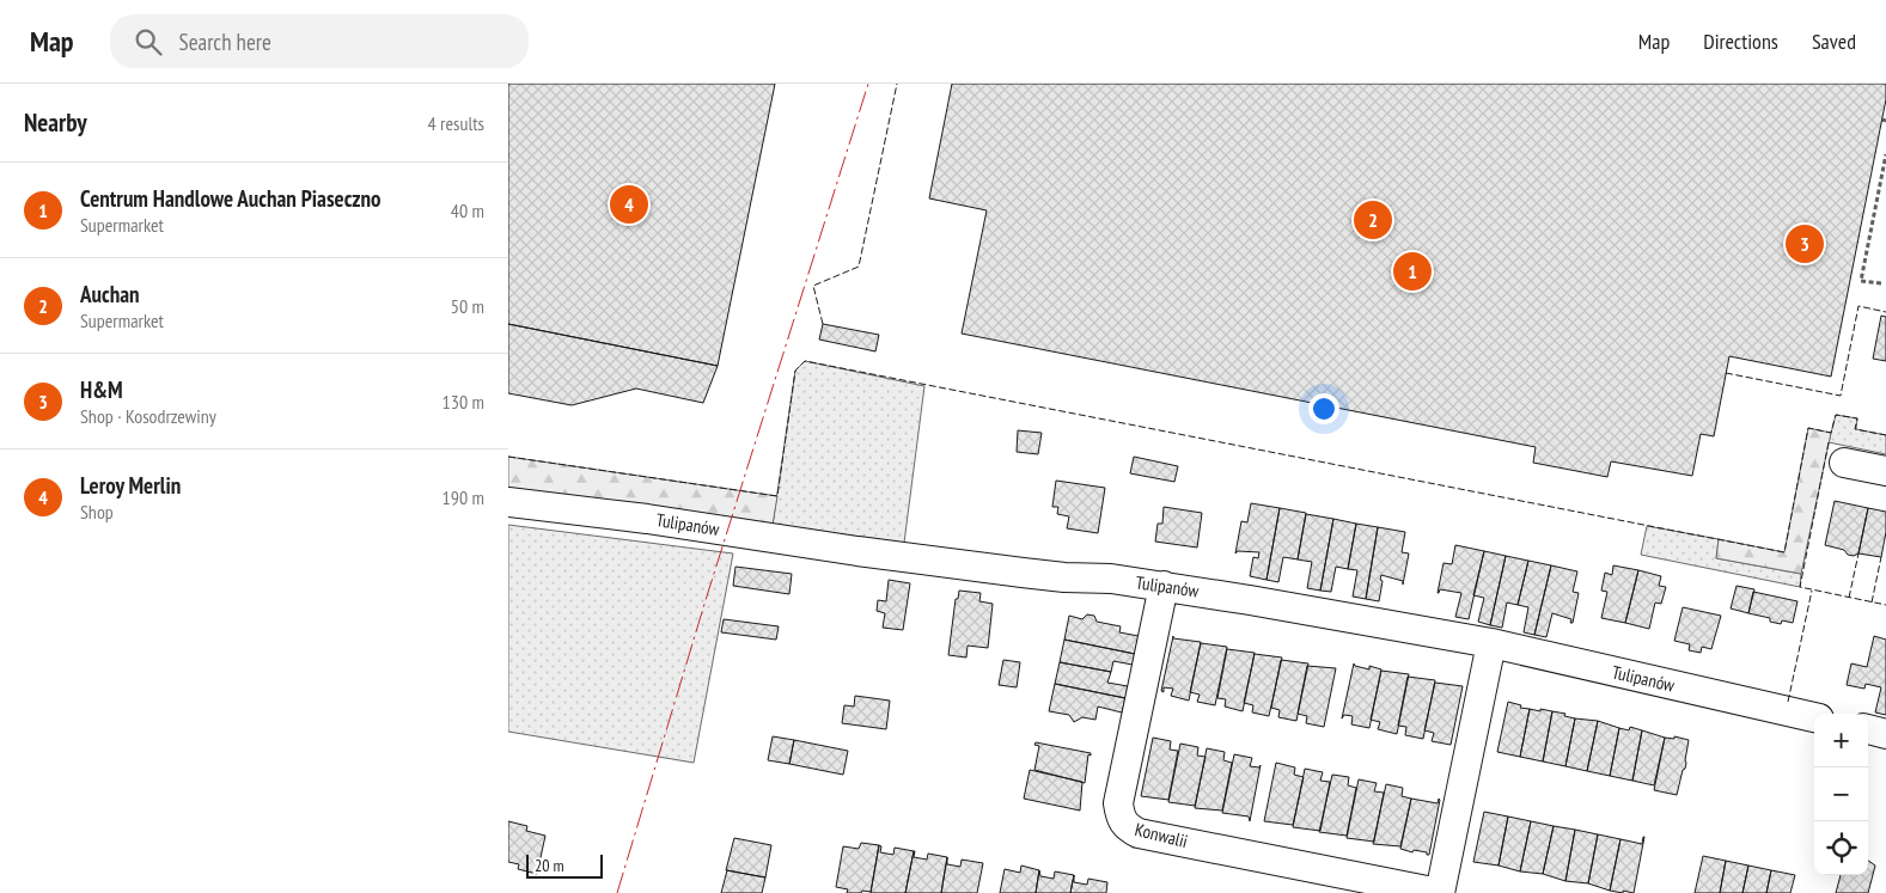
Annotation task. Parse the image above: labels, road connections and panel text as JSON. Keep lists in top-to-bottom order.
{
  "streets": {
    "street": ["Tulipanów", "Konwalii"]
  },
  "crossings": [
    ["Tulipanów", "Konwalii"]
  ],
  "scale_bar": "20 m",
  "page": {
    "header": "Map",
    "search": "Search here",
    "nav": ["Map", "Directions", "Saved"],
    "heading": ["Nearby", "4 results"],
    "list": [
      {
        "mark": "1",
        "name": "Centrum Handlowe Auchan Piaseczno",
        "note": "Supermarket",
        "value": "40 m"
      },
      {
        "mark": "2",
        "name": "Auchan",
        "note": "Supermarket",
        "value": "50 m"
      },
      {
        "mark": "3",
        "name": "H&M",
        "note": "Shop · Kosodrzewiny",
        "value": "130 m"
      },
      {
        "mark": "4",
        "name": "Leroy Merlin",
        "note": "Shop",
        "value": "190 m"
      }
    ],
    "pins": [
      "4",
      "2",
      "3",
      "1"
    ],
    "map_buttons": ["+", "−"],
    "scale": "20 m"
  }
}
